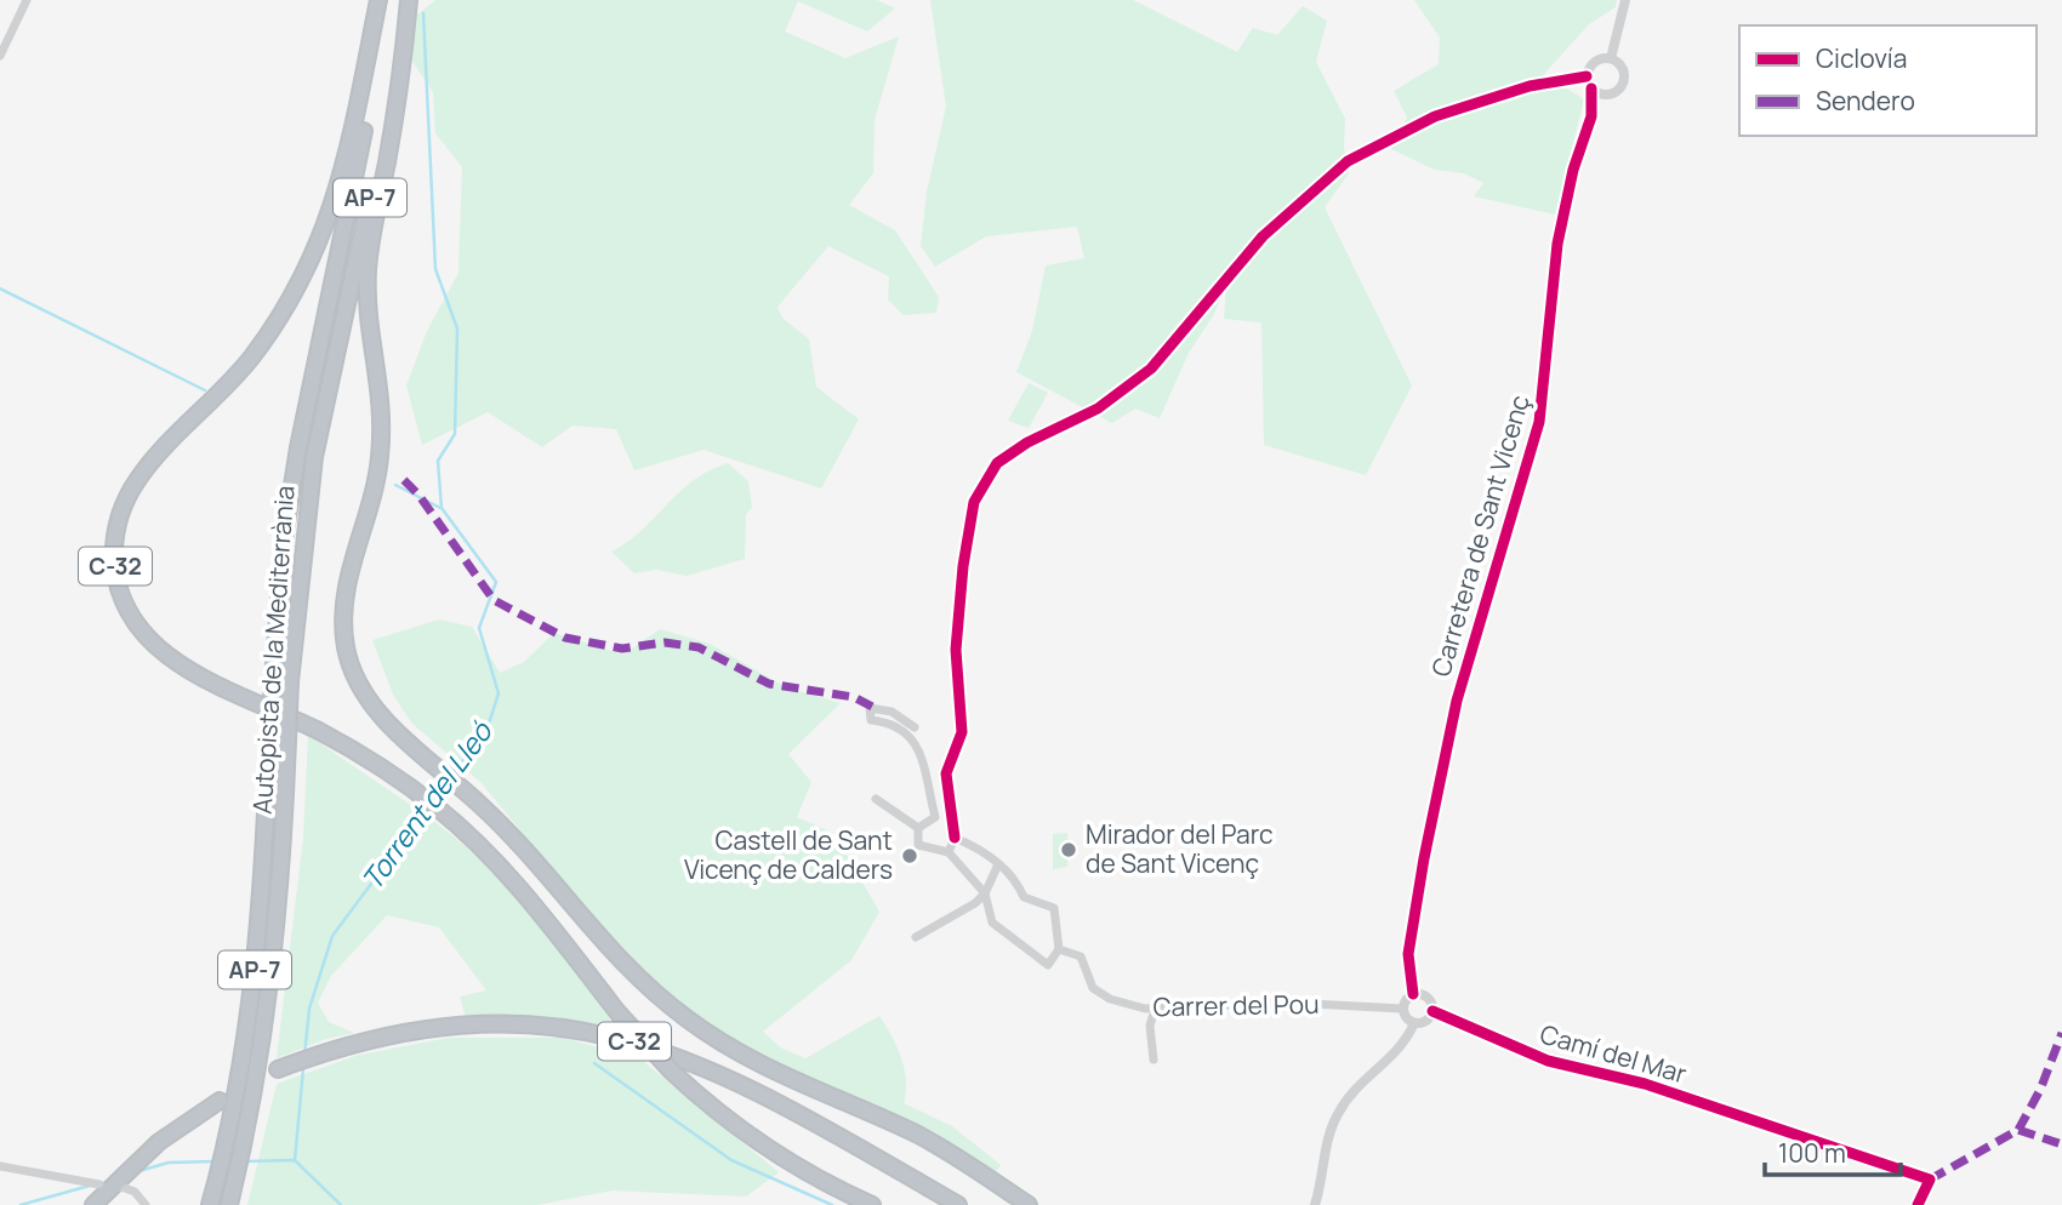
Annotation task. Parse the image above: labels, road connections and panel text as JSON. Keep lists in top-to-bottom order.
{
  "streets": {
    "highway": ["AP-7", "C-32", "Autopista de la Mediterrània"],
    "street": ["Carretera de Sant Vicenç", "Carrer del Pou", "Camí del Mar"]
  },
  "crossings": [
    ["Carretera de Sant Vicenç", "Carrer del Pou"],
    ["Carretera de Sant Vicenç", "Camí del Mar"],
    ["C-32", "Autopista de la Mediterrània"],
    ["Carrer del Pou", "Camí del Mar"]
  ],
  "water": ["Torrent del Lleó"],
  "places": ["Mirador del Parc de Sant Vicenç", "Castell de Sant Vicenç de Calders"],
  "legend": ["Ciclovía", "Sendero"],
  "scale_bar": "100 m"
}
